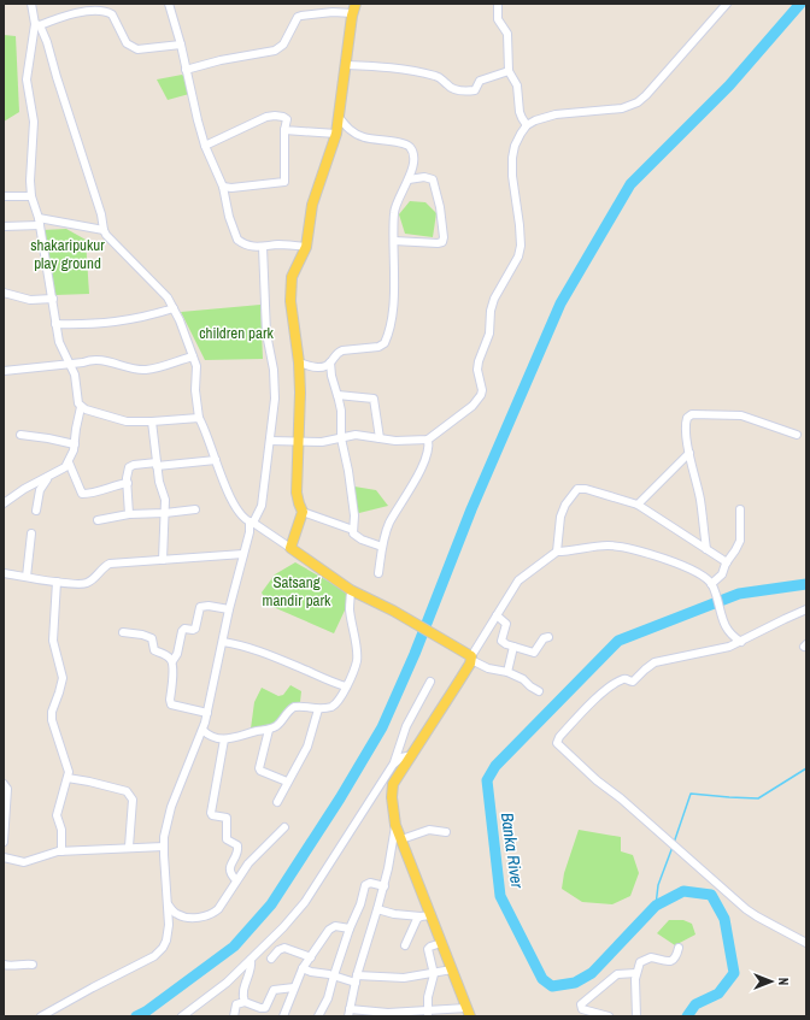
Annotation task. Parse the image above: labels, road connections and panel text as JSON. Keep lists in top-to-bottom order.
{
  "water": ["Banka River"],
  "parks": ["shakaripukur play ground", "children park", "Satsang mandir park"],
  "north": "right"
}
